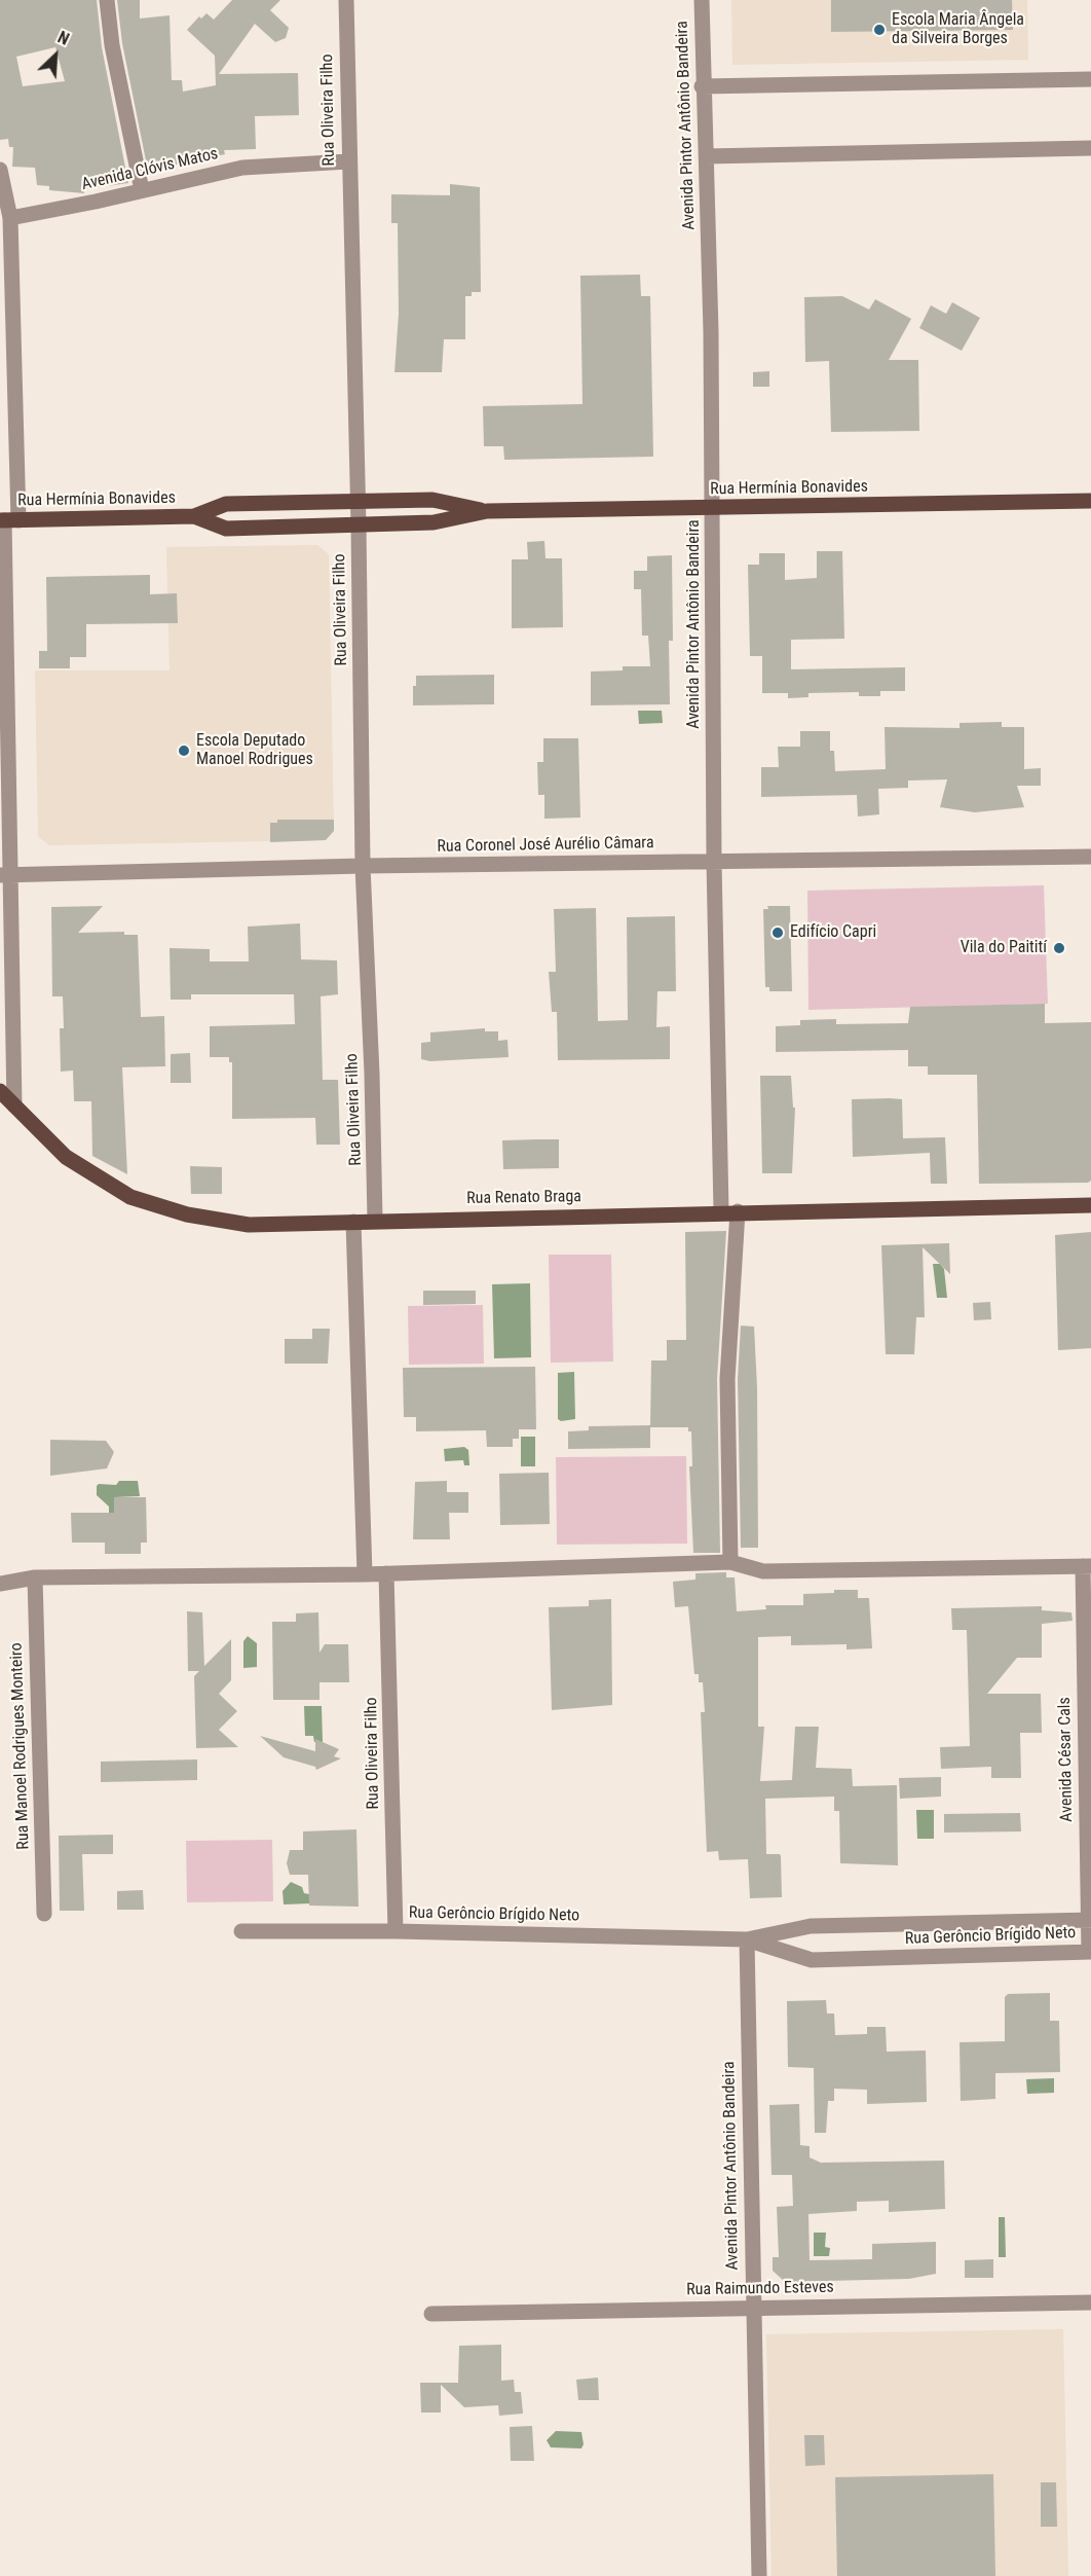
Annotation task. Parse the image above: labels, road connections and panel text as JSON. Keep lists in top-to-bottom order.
{
  "streets": {
    "main road": ["Rua Hermínia Bonavides", "Rua Renato Braga"],
    "street": [
      "Rua Oliveira Filho",
      "Avenida Pintor Antônio Bandeira",
      "Avenida Clóvis Matos",
      "Rua Coronel José Aurélio Câmara",
      "Rua Manoel Rodrigues Monteiro",
      "Avenida César Cals",
      "Rua Gerôncio Brígido Neto",
      "Rua Raimundo Esteves"
    ]
  },
  "crossings": [
    ["Rua Oliveira Filho", "Avenida Clóvis Matos"],
    ["Rua Oliveira Filho", "Rua Hermínia Bonavides"],
    ["Rua Oliveira Filho", "Rua Coronel José Aurélio Câmara"],
    ["Rua Oliveira Filho", "Rua Renato Braga"],
    ["Rua Oliveira Filho", "Rua Gerôncio Brígido Neto"],
    ["Avenida Pintor Antônio Bandeira", "Rua Hermínia Bonavides"],
    ["Avenida Pintor Antônio Bandeira", "Rua Coronel José Aurélio Câmara"],
    ["Avenida Pintor Antônio Bandeira", "Rua Renato Braga"],
    ["Avenida Pintor Antônio Bandeira", "Rua Gerôncio Brígido Neto"],
    ["Avenida Pintor Antônio Bandeira", "Rua Raimundo Esteves"],
    ["Avenida César Cals", "Rua Gerôncio Brígido Neto"]
  ],
  "places": [
    "Escola Maria Ângela da Silveira Borges",
    "Escola Deputado Manoel Rodrigues",
    "Edifício Capri",
    "Vila do Paitití"
  ],
  "north": "top right"
}
